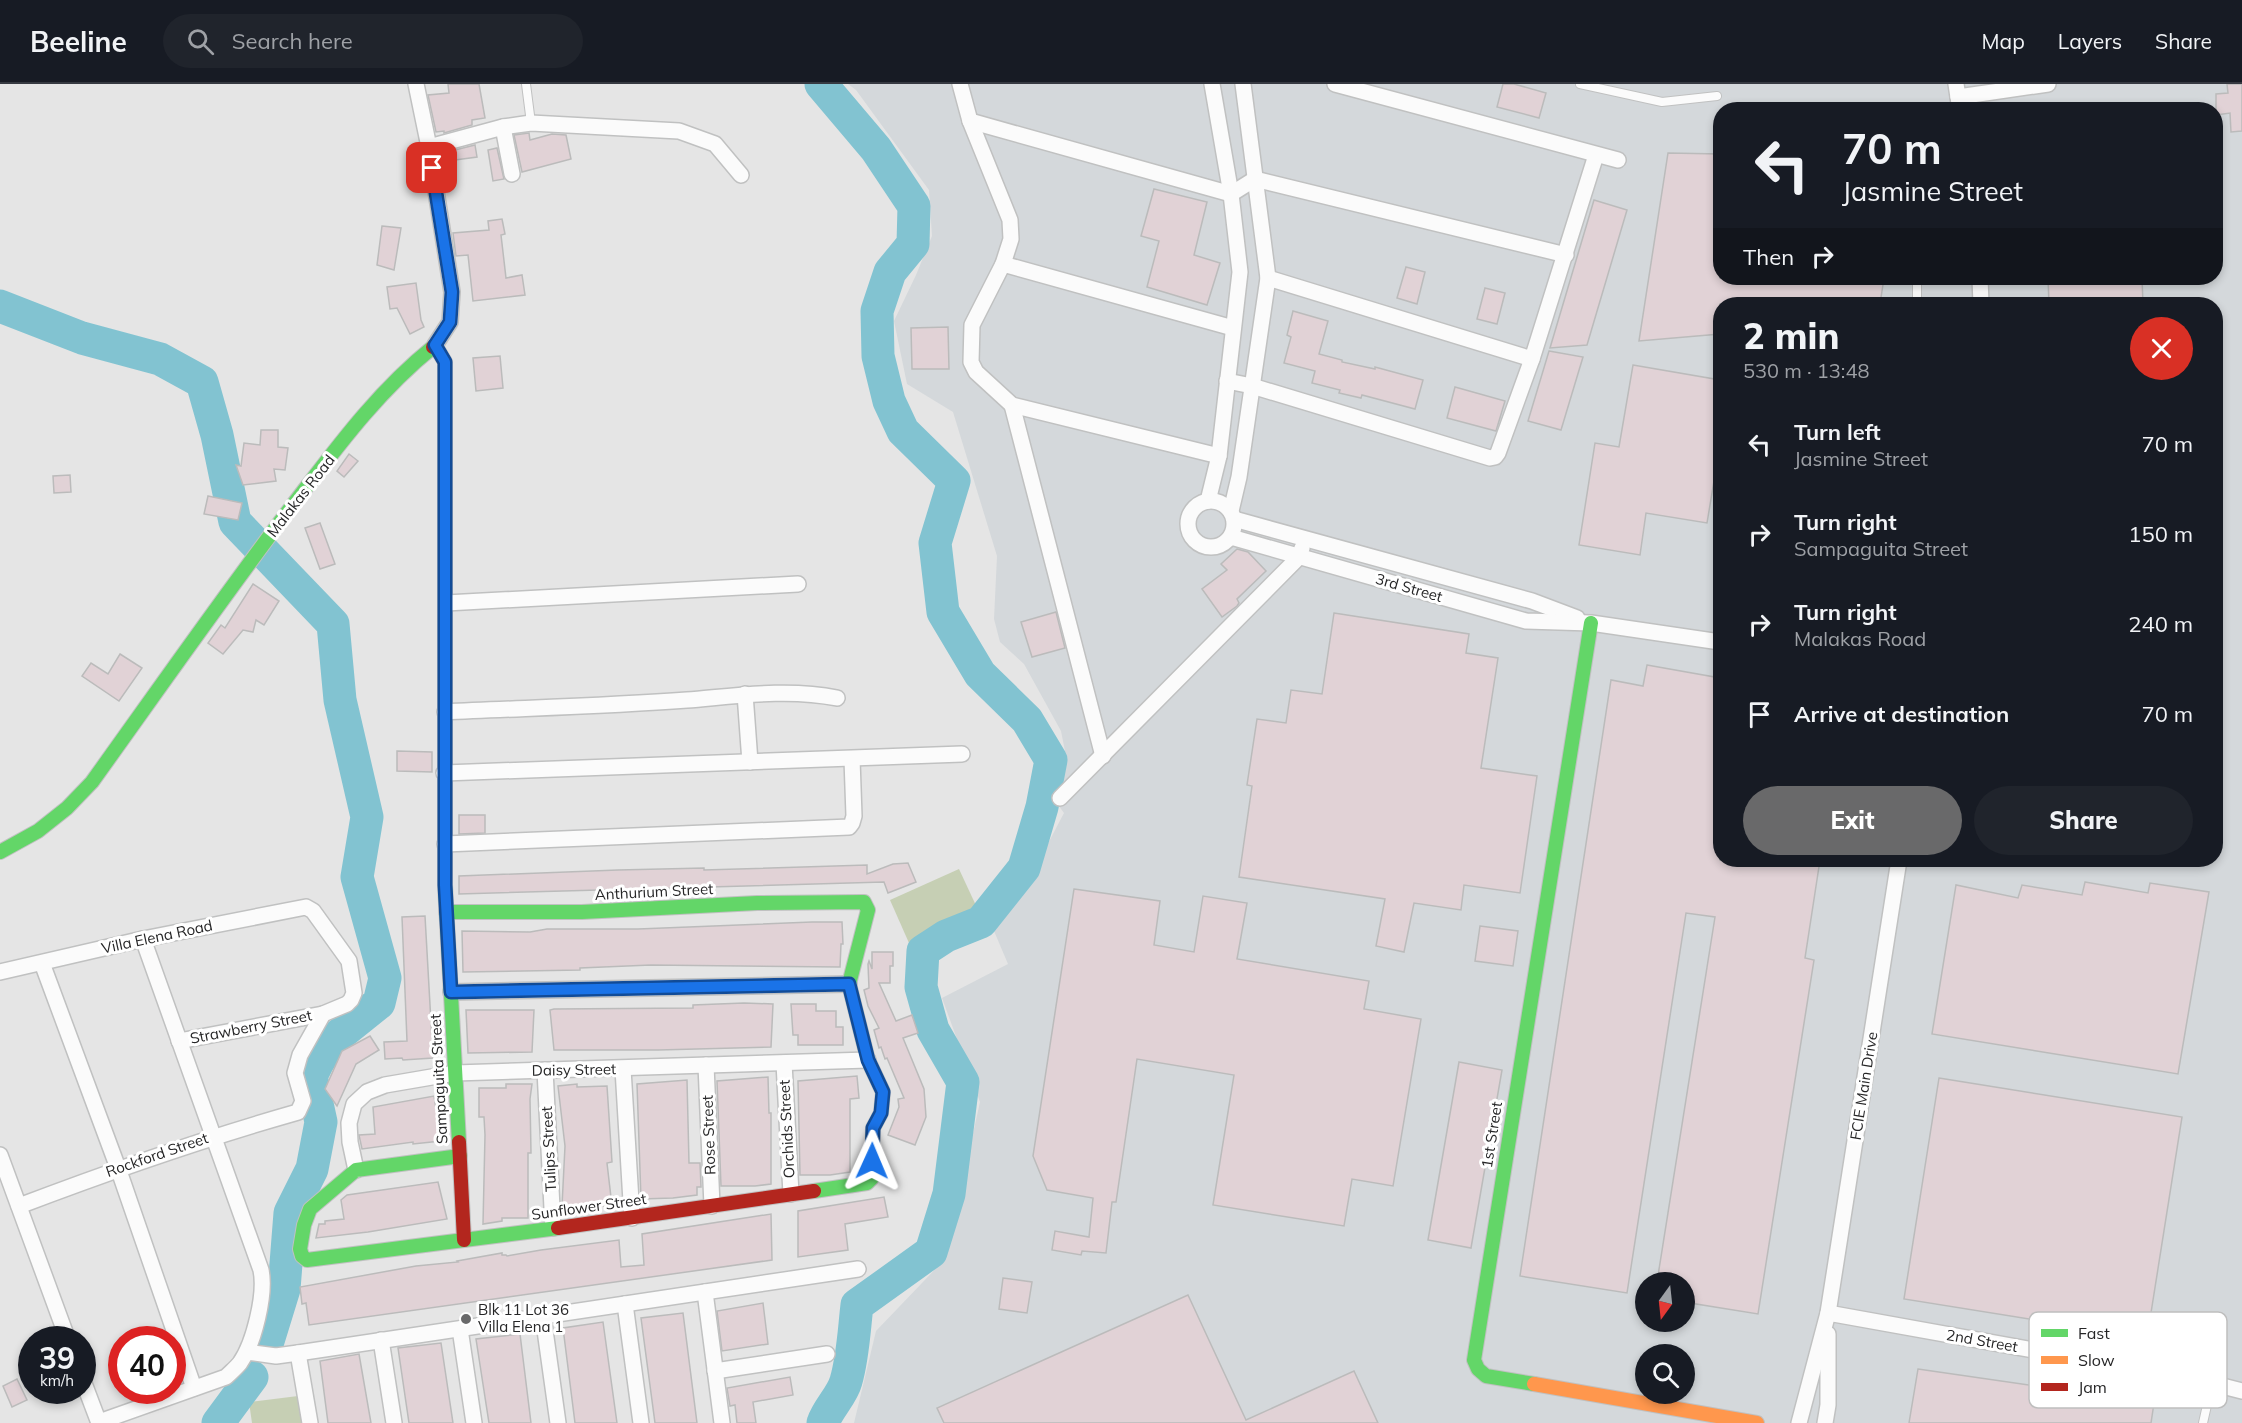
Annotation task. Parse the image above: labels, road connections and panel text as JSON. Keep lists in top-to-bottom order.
{
  "streets": {
    "street": [
      "Malakas Road",
      "3rd Street",
      "Anthurium Street",
      "Villa Elena Road",
      "Strawberry Street",
      "Daisy Street",
      "Sampaguita Street",
      "FCIE Main Drive",
      "Orchids Street",
      "Rose Street",
      "1st Street",
      "Tulips Street",
      "Rockford Street",
      "Sunflower Street",
      "2nd Street"
    ]
  },
  "crossings": [
    ["Malakas Road", "Sampaguita Street"],
    ["3rd Street", "1st Street"],
    ["Anthurium Street", "Sampaguita Street"],
    ["Villa Elena Road", "Strawberry Street"],
    ["Strawberry Street", "Rockford Street"],
    ["Daisy Street", "Sampaguita Street"],
    ["Daisy Street", "Orchids Street"],
    ["Daisy Street", "Rose Street"],
    ["Daisy Street", "Tulips Street"],
    ["Daisy Street", "Sunflower Street"],
    ["Sampaguita Street", "Sunflower Street"],
    ["FCIE Main Drive", "2nd Street"],
    ["Orchids Street", "Sunflower Street"],
    ["Rose Street", "Sunflower Street"],
    ["Tulips Street", "Sunflower Street"]
  ],
  "places": ["Blk 11 Lot 36 Villa Elena 1"],
  "legend": ["Fast", "Slow", "Jam"],
  "north": "bottom",
  "page": {
    "header": "Beeline",
    "search": "Search here",
    "nav": ["Map", "Layers", "Share"],
    "turn": ["70 m", "Jasmine Street"],
    "then": "Then",
    "heading": ["2 min", "530 m · 13:48"],
    "list": [
      {
        "name": "Turn left",
        "note": "Jasmine Street",
        "value": "70 m"
      },
      {
        "name": "Turn right",
        "note": "Sampaguita Street",
        "value": "150 m"
      },
      {
        "name": "Turn right",
        "note": "Malakas Road",
        "value": "240 m"
      },
      {
        "name": "Arrive at destination",
        "value": "70 m"
      }
    ],
    "buttons": ["Exit", "Share"],
    "speed": "39 km/h",
    "limit": "40"
  }
}
